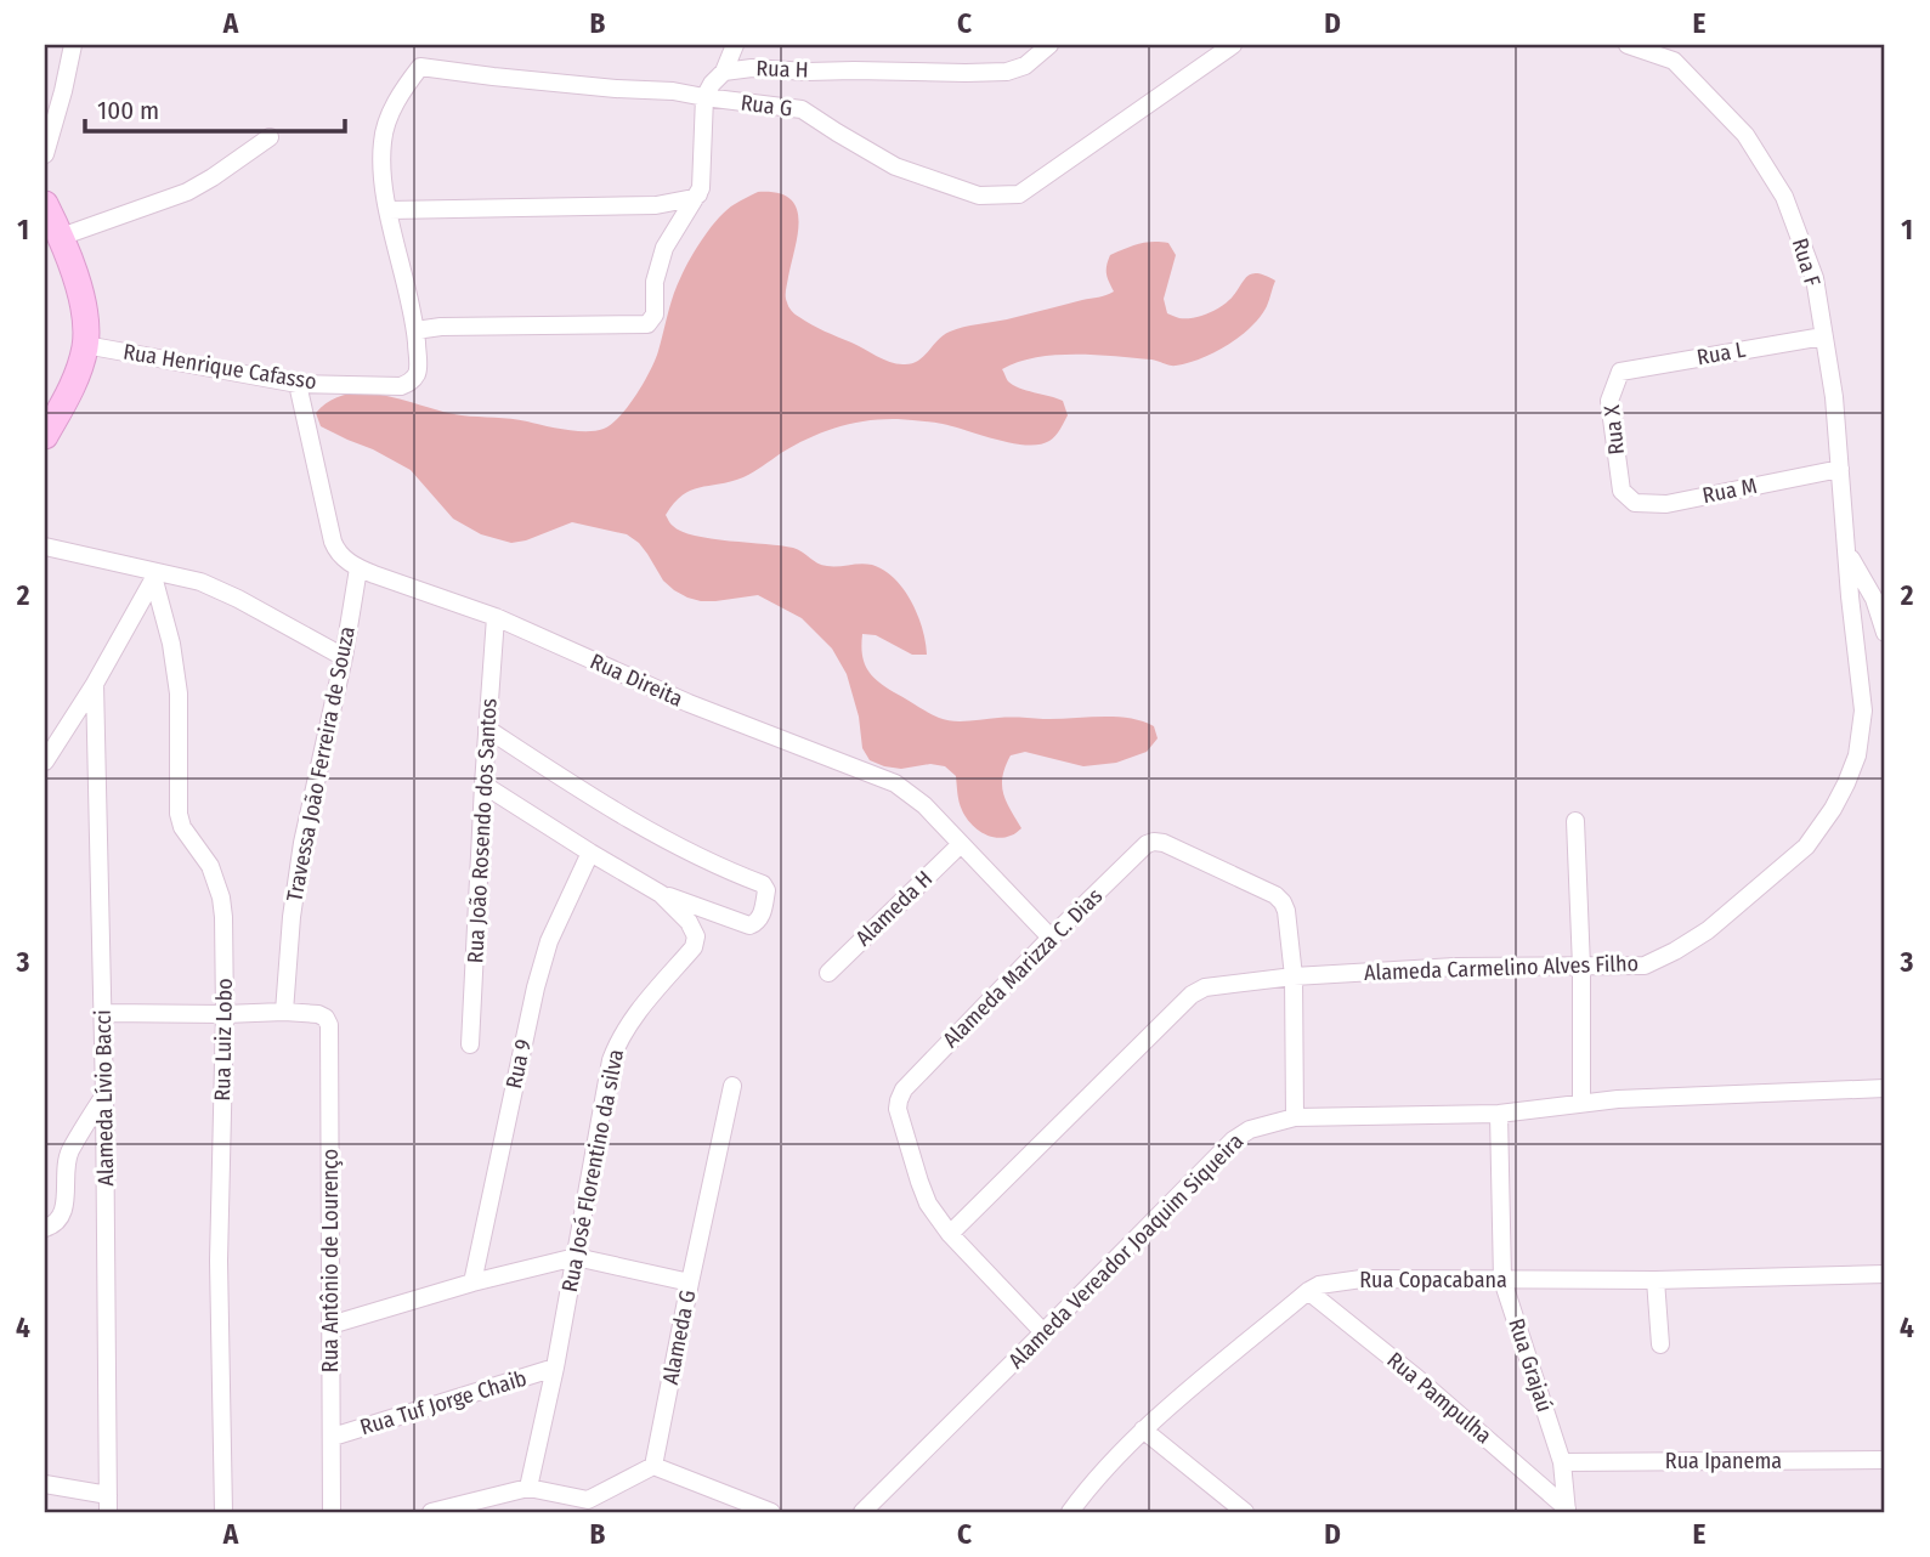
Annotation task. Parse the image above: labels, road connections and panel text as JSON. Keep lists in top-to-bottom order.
{
  "streets": {
    "street": [
      "Rua H",
      "Rua G",
      "Rua F",
      "Rua L",
      "Rua Henrique Cafasso",
      "Rua X",
      "Rua M",
      "Rua Direita",
      "Travessa João Ferreira de Souza",
      "Rua João Rosendo dos Santos",
      "Alameda H",
      "Alameda Marizza C. Dias",
      "Alameda Carmelino Alves Filho",
      "Rua Luiz Lobo",
      "Rua 9",
      "Alameda Lívio Bacci",
      "Rua José Florentino da silva",
      "Alameda Vereador Joaquim Siqueira",
      "Rua Antônio de Lourenço",
      "Rua Copacabana",
      "Alameda G",
      "Rua Grajaú",
      "Rua Pampulha",
      "Rua Tuf Jorge Chaib",
      "Rua Ipanema"
    ]
  },
  "crossings": [
    ["Rua H", "Rua G"],
    ["Rua H", "Rua Henrique Cafasso"],
    ["Rua G", "Rua Henrique Cafasso"],
    ["Rua F", "Rua L"],
    ["Rua F", "Rua M"],
    ["Rua F", "Alameda Carmelino Alves Filho"],
    ["Rua L", "Rua X"],
    ["Rua X", "Rua M"],
    ["Rua Direita", "Travessa João Ferreira de Souza"],
    ["Rua Direita", "Rua João Rosendo dos Santos"],
    ["Rua Direita", "Alameda H"],
    ["Rua Direita", "Alameda Marizza C. Dias"],
    ["Travessa João Ferreira de Souza", "Rua Antônio de Lourenço"],
    ["Rua João Rosendo dos Santos", "Rua José Florentino da silva"],
    ["Alameda Marizza C. Dias", "Alameda Carmelino Alves Filho"],
    ["Rua 9", "Rua José Florentino da silva"],
    ["Rua José Florentino da silva", "Rua Tuf Jorge Chaib"],
    ["Alameda Vereador Joaquim Siqueira", "Rua Grajaú"],
    ["Rua Antônio de Lourenço", "Rua Tuf Jorge Chaib"],
    ["Rua Copacabana", "Rua Grajaú"],
    ["Rua Copacabana", "Rua Pampulha"],
    ["Rua Grajaú", "Rua Pampulha"],
    ["Rua Grajaú", "Rua Ipanema"]
  ],
  "scale_bar": "100 m",
  "grid": {
    "columns": [
      "A",
      "B",
      "C",
      "D",
      "E"
    ],
    "rows": [
      "1",
      "2",
      "3",
      "4"
    ]
  }
}
